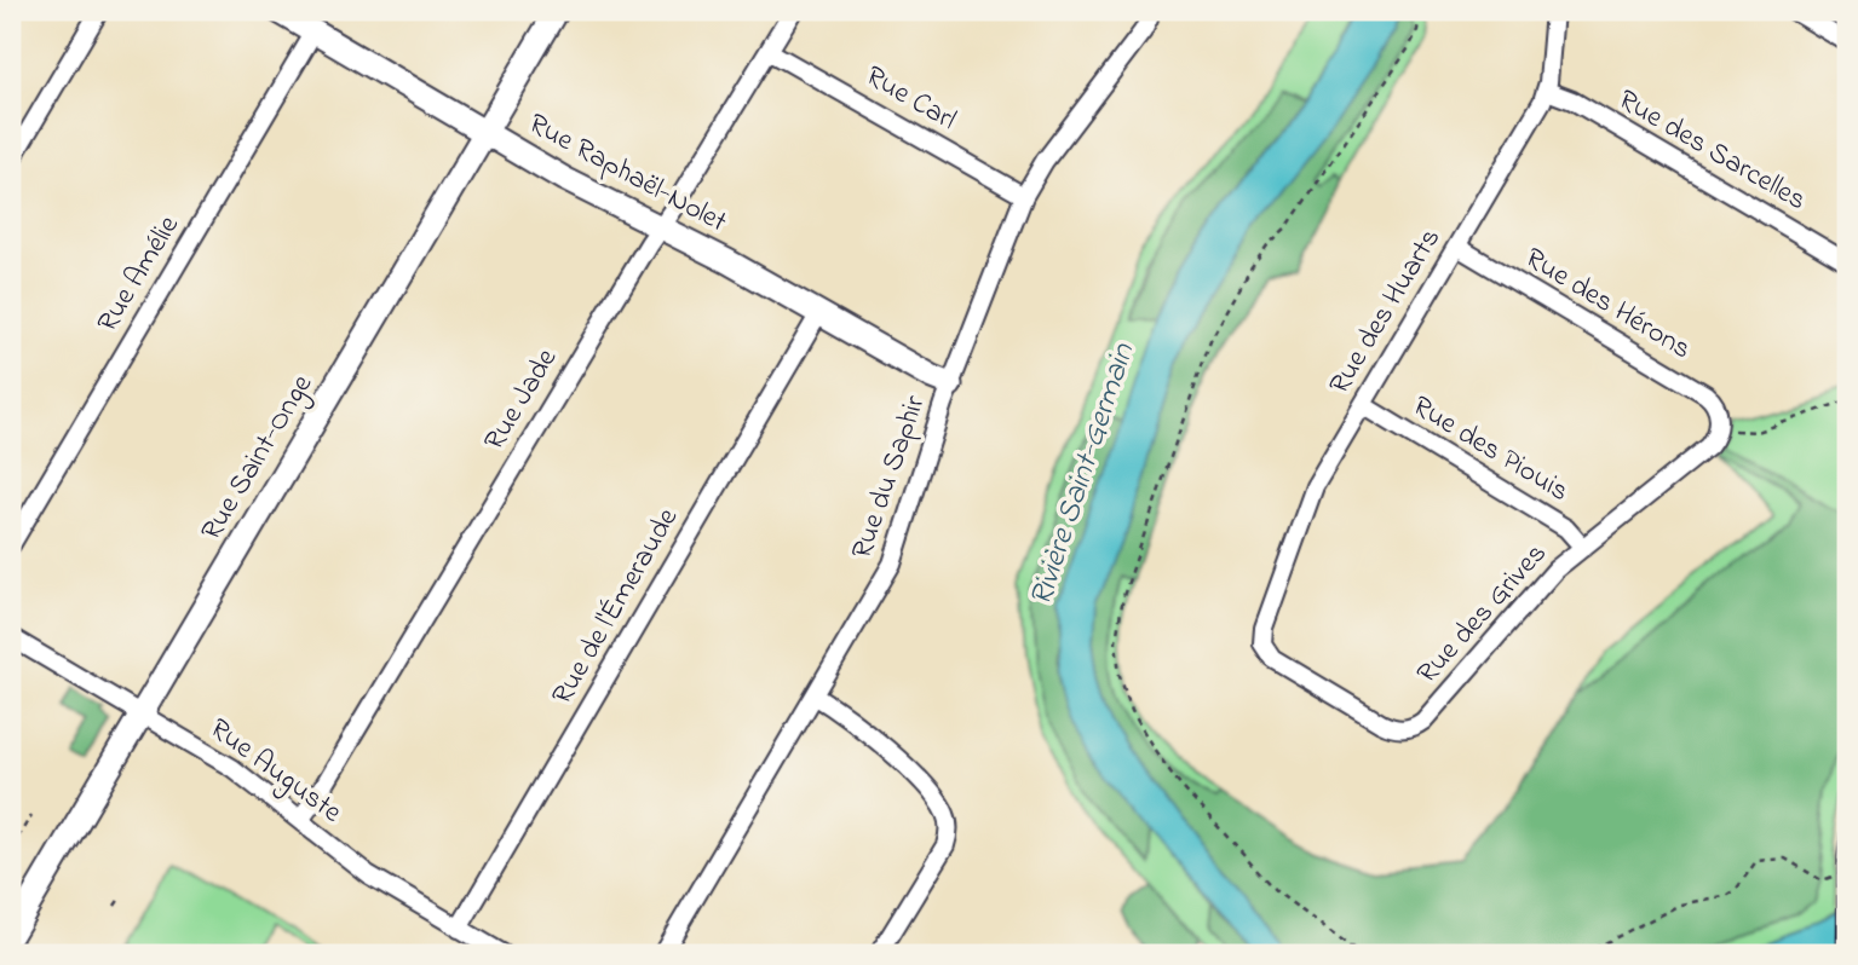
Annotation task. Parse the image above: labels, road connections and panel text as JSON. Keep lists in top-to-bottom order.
{
  "streets": {
    "street": [
      "Rue Carl",
      "Rue des Sarcelles",
      "Rue Raphaël-Nolet",
      "Rue Amélie",
      "Rue des Hérons",
      "Rue des Huarts",
      "Rue Jade",
      "Rue des Piouis",
      "Rue Saint-Onge",
      "Rue du Saphir",
      "Rue de l'Émeraude",
      "Rue des Grives",
      "Rue Auguste"
    ]
  },
  "crossings": [
    ["Rue Carl", "Rue Jade"],
    ["Rue Carl", "Rue du Saphir"],
    ["Rue des Sarcelles", "Rue des Huarts"],
    ["Rue Raphaël-Nolet", "Rue Amélie"],
    ["Rue Raphaël-Nolet", "Rue Jade"],
    ["Rue Raphaël-Nolet", "Rue Saint-Onge"],
    ["Rue Raphaël-Nolet", "Rue du Saphir"],
    ["Rue Raphaël-Nolet", "Rue de l'Émeraude"],
    ["Rue des Hérons", "Rue des Huarts"],
    ["Rue des Hérons", "Rue des Grives"],
    ["Rue des Huarts", "Rue des Piouis"],
    ["Rue des Huarts", "Rue des Grives"],
    ["Rue Jade", "Rue Auguste"],
    ["Rue des Piouis", "Rue des Grives"],
    ["Rue Saint-Onge", "Rue Auguste"],
    ["Rue de l'Émeraude", "Rue Auguste"]
  ],
  "water": ["Rivière Saint-Germain"]
}
